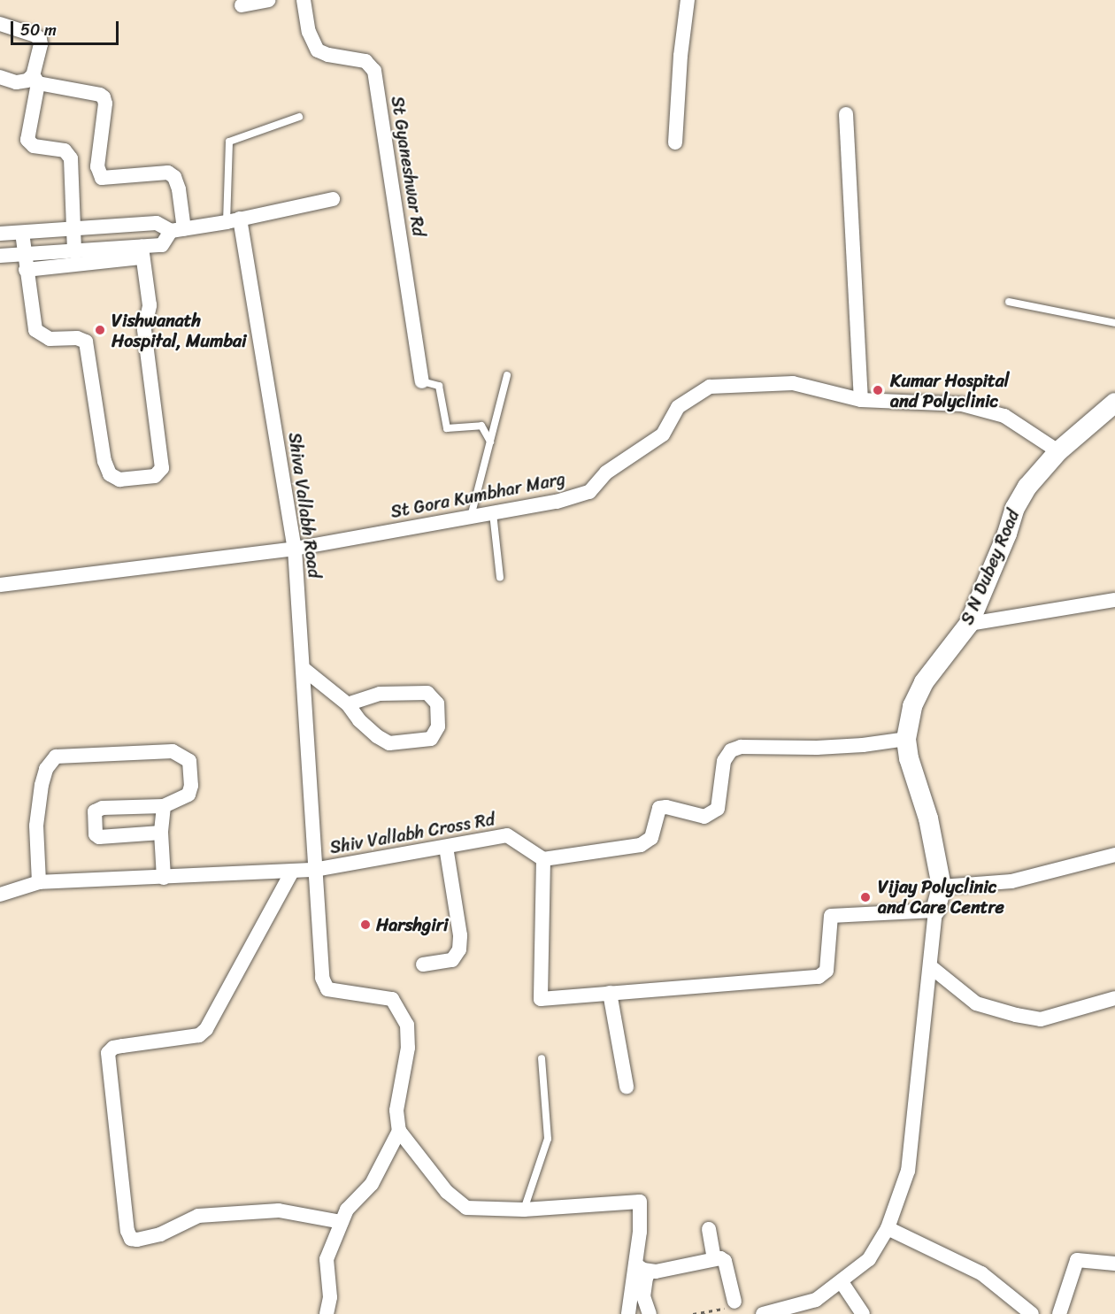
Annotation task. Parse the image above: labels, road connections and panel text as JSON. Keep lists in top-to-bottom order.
{
  "streets": {
    "street": [
      "St Gyaneshwar Rd",
      "St Gora Kumbhar Marg",
      "Shiva Vallabh Road",
      "S N Dubey Road",
      "Shiv Vallabh Cross Rd"
    ]
  },
  "crossings": [
    ["St Gora Kumbhar Marg", "Shiva Vallabh Road"],
    ["St Gora Kumbhar Marg", "S N Dubey Road"],
    ["Shiva Vallabh Road", "Shiv Vallabh Cross Rd"]
  ],
  "places": [
    "Vishwanath Hospital, Mumbai",
    "Kumar Hospital and Polyclinic",
    "Vijay Polyclinic and Care Centre",
    "Harshgiri"
  ],
  "scale_bar": "50 m"
}
